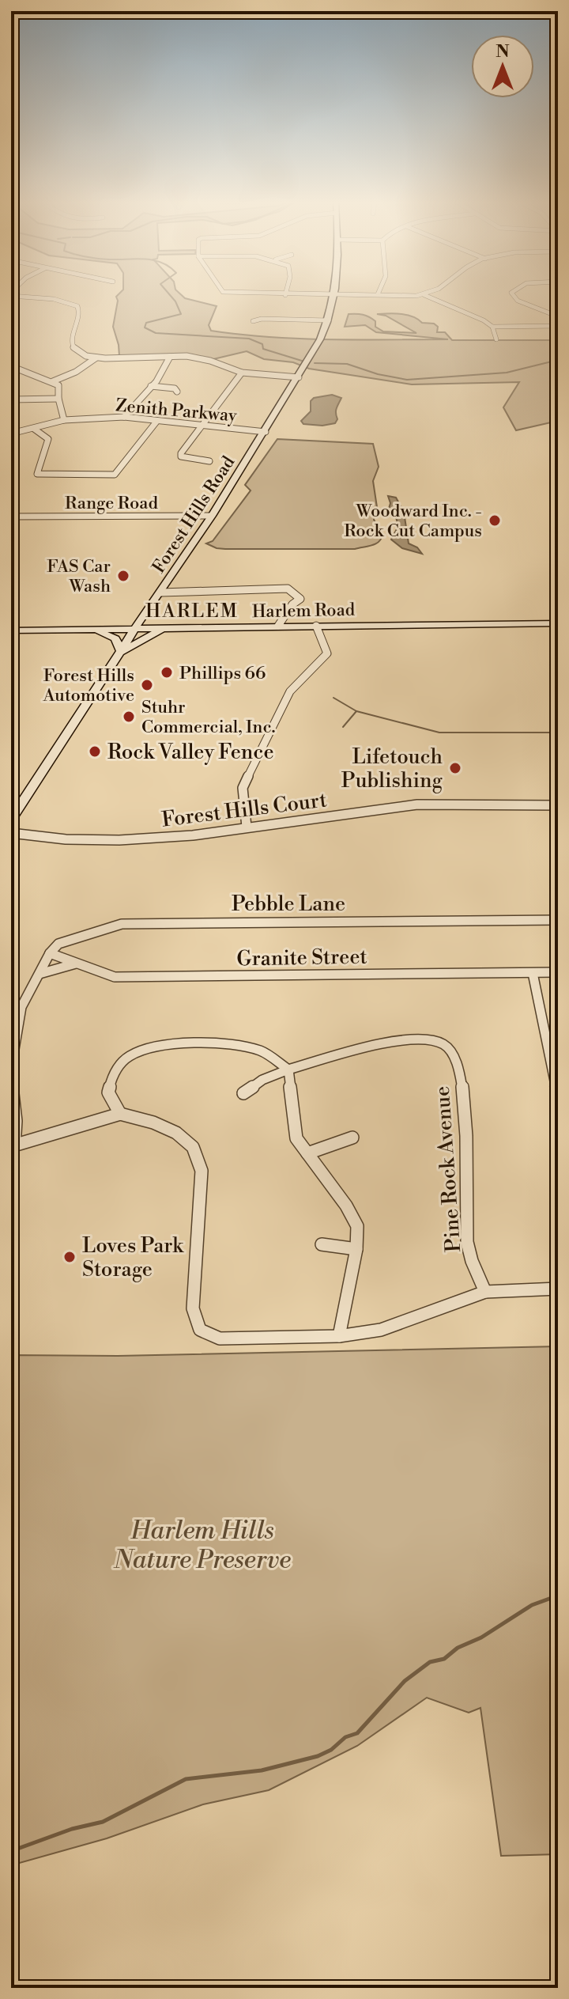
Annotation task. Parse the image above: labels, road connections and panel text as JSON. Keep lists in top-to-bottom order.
{
  "streets": {
    "street": [
      "Zenith Parkway",
      "Range Road",
      "Forest Hills Road",
      "Harlem Road",
      "Forest Hills Court",
      "Pebble Lane",
      "Granite Street",
      "Pine Rock Avenue"
    ]
  },
  "crossings": [
    ["Zenith Parkway", "Forest Hills Road"],
    ["Range Road", "Forest Hills Road"],
    ["Forest Hills Road", "Harlem Road"],
    ["Pebble Lane", "Granite Street"]
  ],
  "districts": ["HARLEM"],
  "parks": ["Harlem Hills Nature Preserve"],
  "places": [
    "Woodward Inc. - Rock Cut Campus",
    "FAS Car Wash",
    "Phillips 66",
    "Forest Hills Automotive",
    "Stuhr Commercial, Inc.",
    "Rock Valley Fence",
    "Lifetouch Publishing",
    "Loves Park Storage"
  ],
  "north": "top"
}
